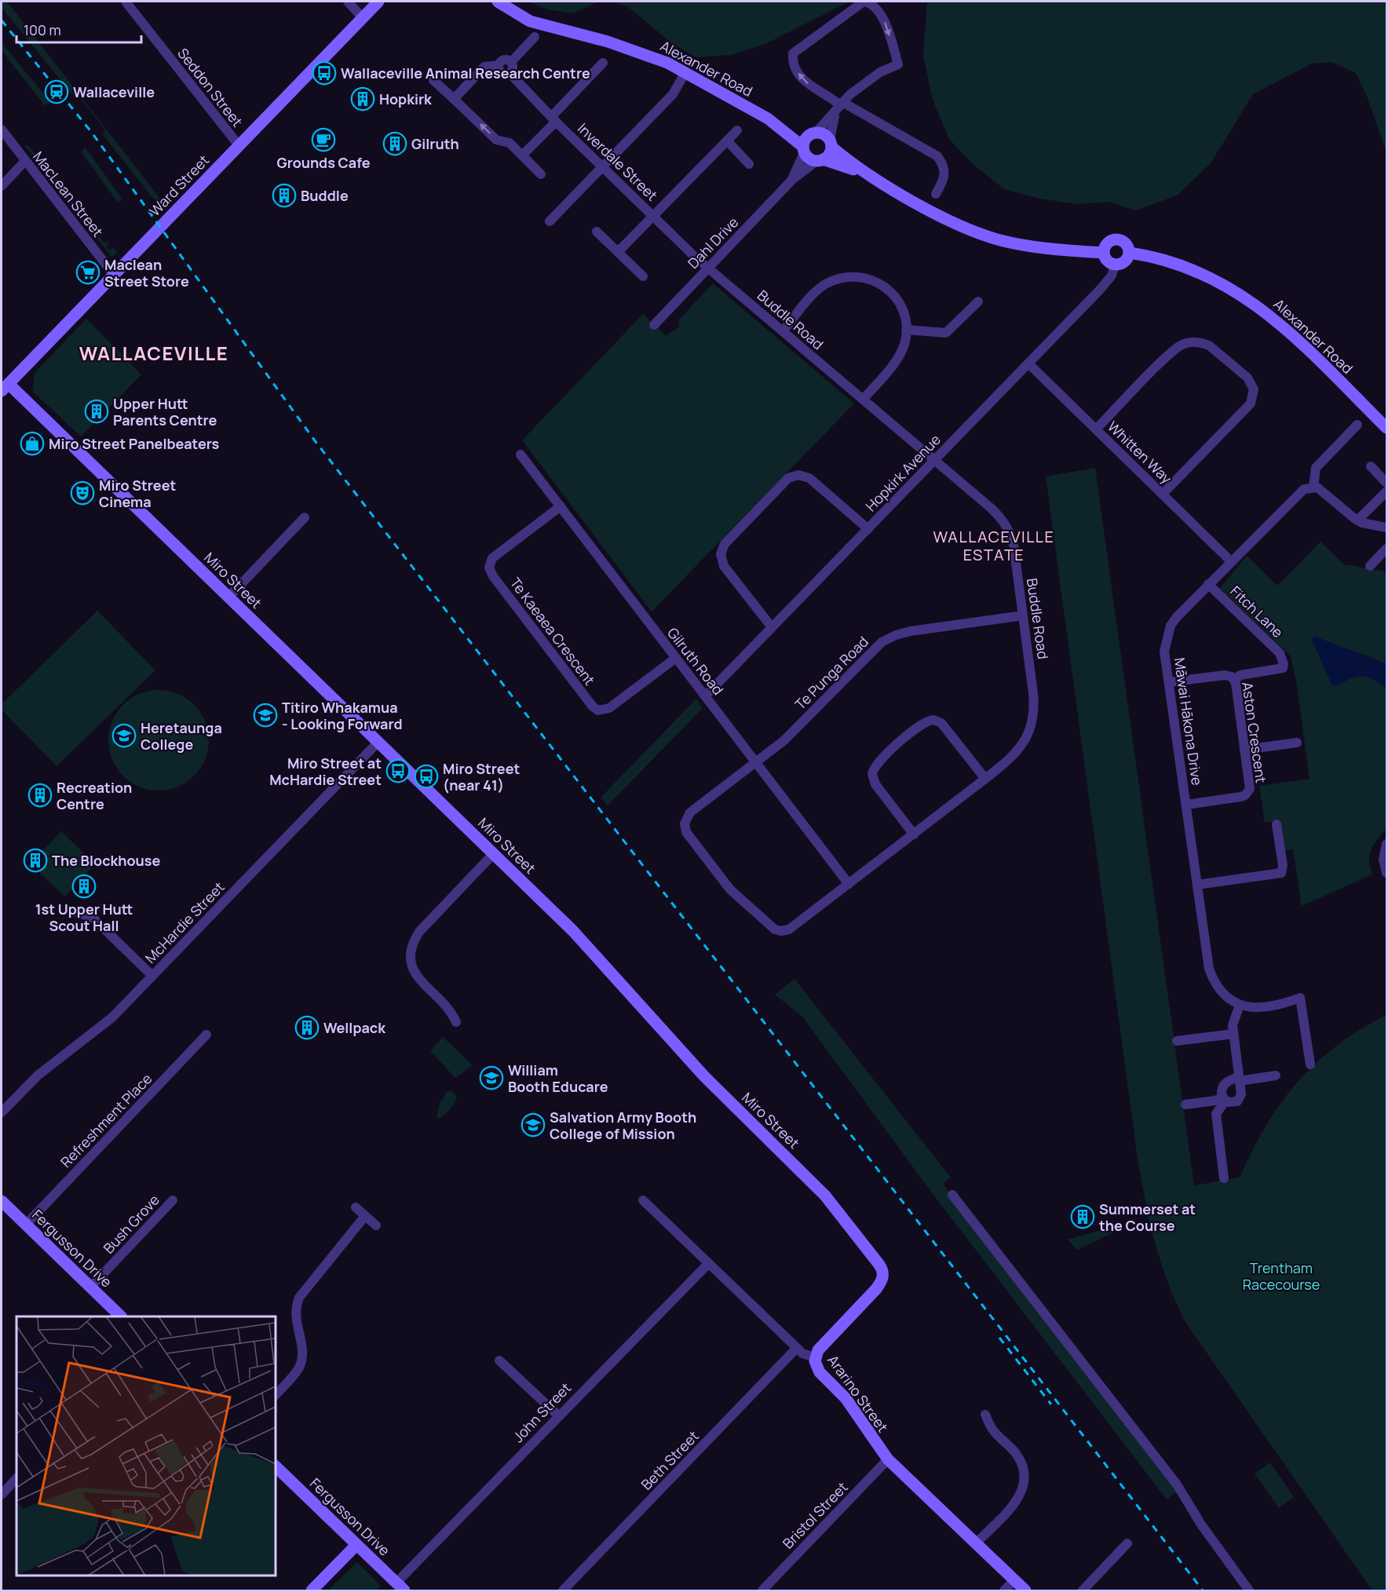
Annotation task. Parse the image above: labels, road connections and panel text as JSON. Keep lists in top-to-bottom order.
{
  "streets": {
    "street": [
      "Alexander Road",
      "Seddon Street",
      "Inverdale Street",
      "Ward Street",
      "MacLean Street",
      "Dahl Drive",
      "Buddle Road",
      "Whitten Way",
      "Hopkirk Avenue",
      "Miro Street",
      "Fitch Lane",
      "Te Kaeaea Crescent",
      "Gilruth Road",
      "Te Punga Road",
      "Māwai Hākona Drive",
      "Aston Crescent",
      "McHardie Street",
      "Refreshment Place",
      "Bush Grove",
      "Fergusson Drive",
      "Ararino Street",
      "John Street",
      "Beth Street",
      "Bristol Street"
    ]
  },
  "crossings": [
    ["Alexander Road", "Dahl Drive"],
    ["Alexander Road", "Hopkirk Avenue"],
    ["Seddon Street", "Ward Street"],
    ["Inverdale Street", "Dahl Drive"],
    ["Inverdale Street", "Buddle Road"],
    ["Ward Street", "MacLean Street"],
    ["Ward Street", "Miro Street"],
    ["Dahl Drive", "Buddle Road"],
    ["Buddle Road", "Hopkirk Avenue"],
    ["Buddle Road", "Gilruth Road"],
    ["Buddle Road", "Te Punga Road"],
    ["Whitten Way", "Hopkirk Avenue"],
    ["Whitten Way", "Māwai Hākona Drive"],
    ["Hopkirk Avenue", "Gilruth Road"],
    ["Miro Street", "McHardie Street"],
    ["Miro Street", "Ararino Street"],
    ["Fitch Lane", "Māwai Hākona Drive"],
    ["Fitch Lane", "Aston Crescent"],
    ["Te Kaeaea Crescent", "Gilruth Road"],
    ["Gilruth Road", "Te Punga Road"],
    ["Māwai Hākona Drive", "Aston Crescent"],
    ["Refreshment Place", "Fergusson Drive"],
    ["Bush Grove", "Fergusson Drive"],
    ["Fergusson Drive", "John Street"],
    ["Ararino Street", "John Street"],
    ["Ararino Street", "Beth Street"],
    ["Ararino Street", "Bristol Street"]
  ],
  "districts": ["WALLACEVILLE", "WALLACEVILLE ESTATE"],
  "parks": ["Trentham Racecourse"],
  "places": {
    "bus stop": ["Wallaceville Animal Research Centre", "Miro Street at McHardie Street", "Miro Street (near 41)"],
    "station": ["Wallaceville"],
    "building": [
      "Hopkirk",
      "Gilruth",
      "Buddle",
      "Upper Hutt Parents Centre",
      "Recreation Centre",
      "The Blockhouse",
      "1st Upper Hutt Scout Hall",
      "Wellpack",
      "Summerset at the Course"
    ],
    "cafe": ["Grounds Cafe"],
    "supermarket": ["Maclean Street Store"],
    "shop": ["Miro Street Panelbeaters"],
    "theatre": ["Miro Street Cinema"],
    "school or university": [
      "Titiro Whakamua - Looking Forward",
      "Heretaunga College",
      "William Booth Educare",
      "Salvation Army Booth College of Mission"
    ]
  },
  "scale_bar": "100 m"
}
